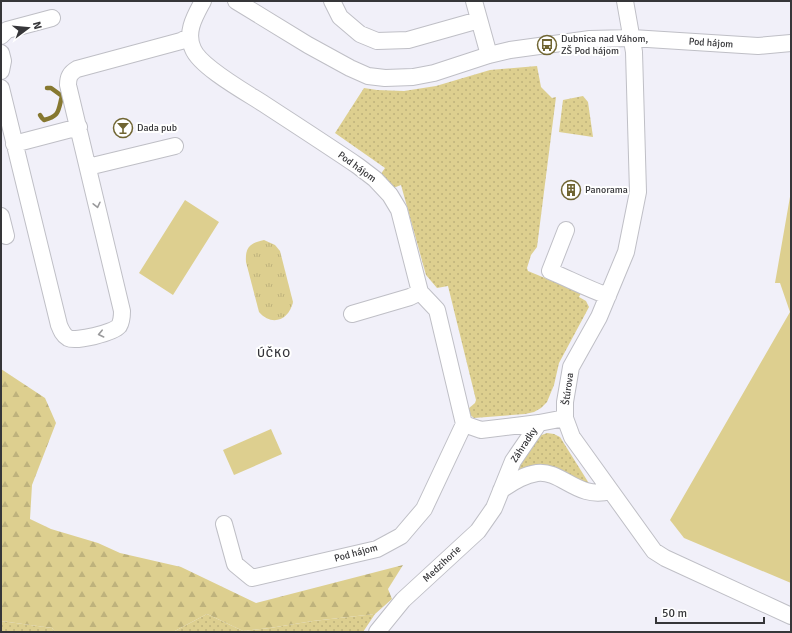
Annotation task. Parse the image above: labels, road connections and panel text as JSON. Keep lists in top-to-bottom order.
{
  "streets": {
    "street": [
      "Pod hájom",
      "Štúrova",
      "Záhradky",
      "Medzihorie"
    ]
  },
  "crossings": [
    ["Pod hájom", "Štúrova"],
    ["Záhradky", "Medzihorie"]
  ],
  "districts": ["ÚČKO"],
  "places": {
    "bus stop": ["Dubnica nad Váhom, ZŠ Pod hájom"],
    "bar": ["Dada pub"],
    "building": ["Panorama"]
  },
  "scale_bar": "50 m",
  "north": "right"
}
